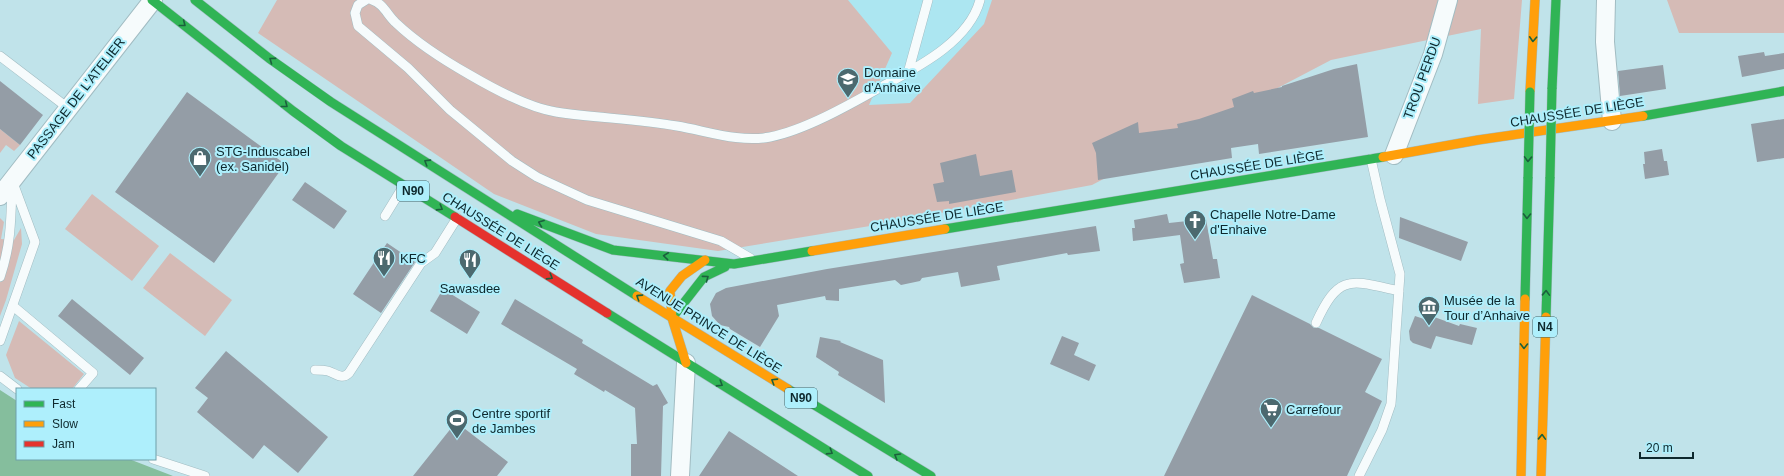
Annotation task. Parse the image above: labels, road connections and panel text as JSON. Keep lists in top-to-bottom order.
{
  "streets": {
    "main road": [
      "CHAUSSÉE DE LIÈGE",
      "N90",
      "AVENUE PRINCE DE LIÈGE",
      "N4"
    ],
    "street": ["TROU PERDU", "PASSAGE DE L'ATELIER"]
  },
  "crossings": [
    ["TROU PERDU", "CHAUSSÉE DE LIÈGE"],
    ["PASSAGE DE L'ATELIER", "CHAUSSÉE DE LIÈGE"],
    ["CHAUSSÉE DE LIÈGE", "N90"],
    ["CHAUSSÉE DE LIÈGE", "AVENUE PRINCE DE LIÈGE"]
  ],
  "places": {
    "school or university": ["Domaine d'Anhaive"],
    "shop": ["STG-Induscabel (ex. Sanidel)"],
    "church": ["Chapelle Notre-Dame d'Enhaive"],
    "restaurant": ["KFC", "Sawasdee"],
    "museum": ["Musée de la Tour d’Anhaive"],
    "supermarket": ["Carrefour"],
    "sports": ["Centre sportif de Jambes"]
  },
  "legend": ["Fast", "Slow", "Jam"],
  "scale_bar": "20 m"
}
